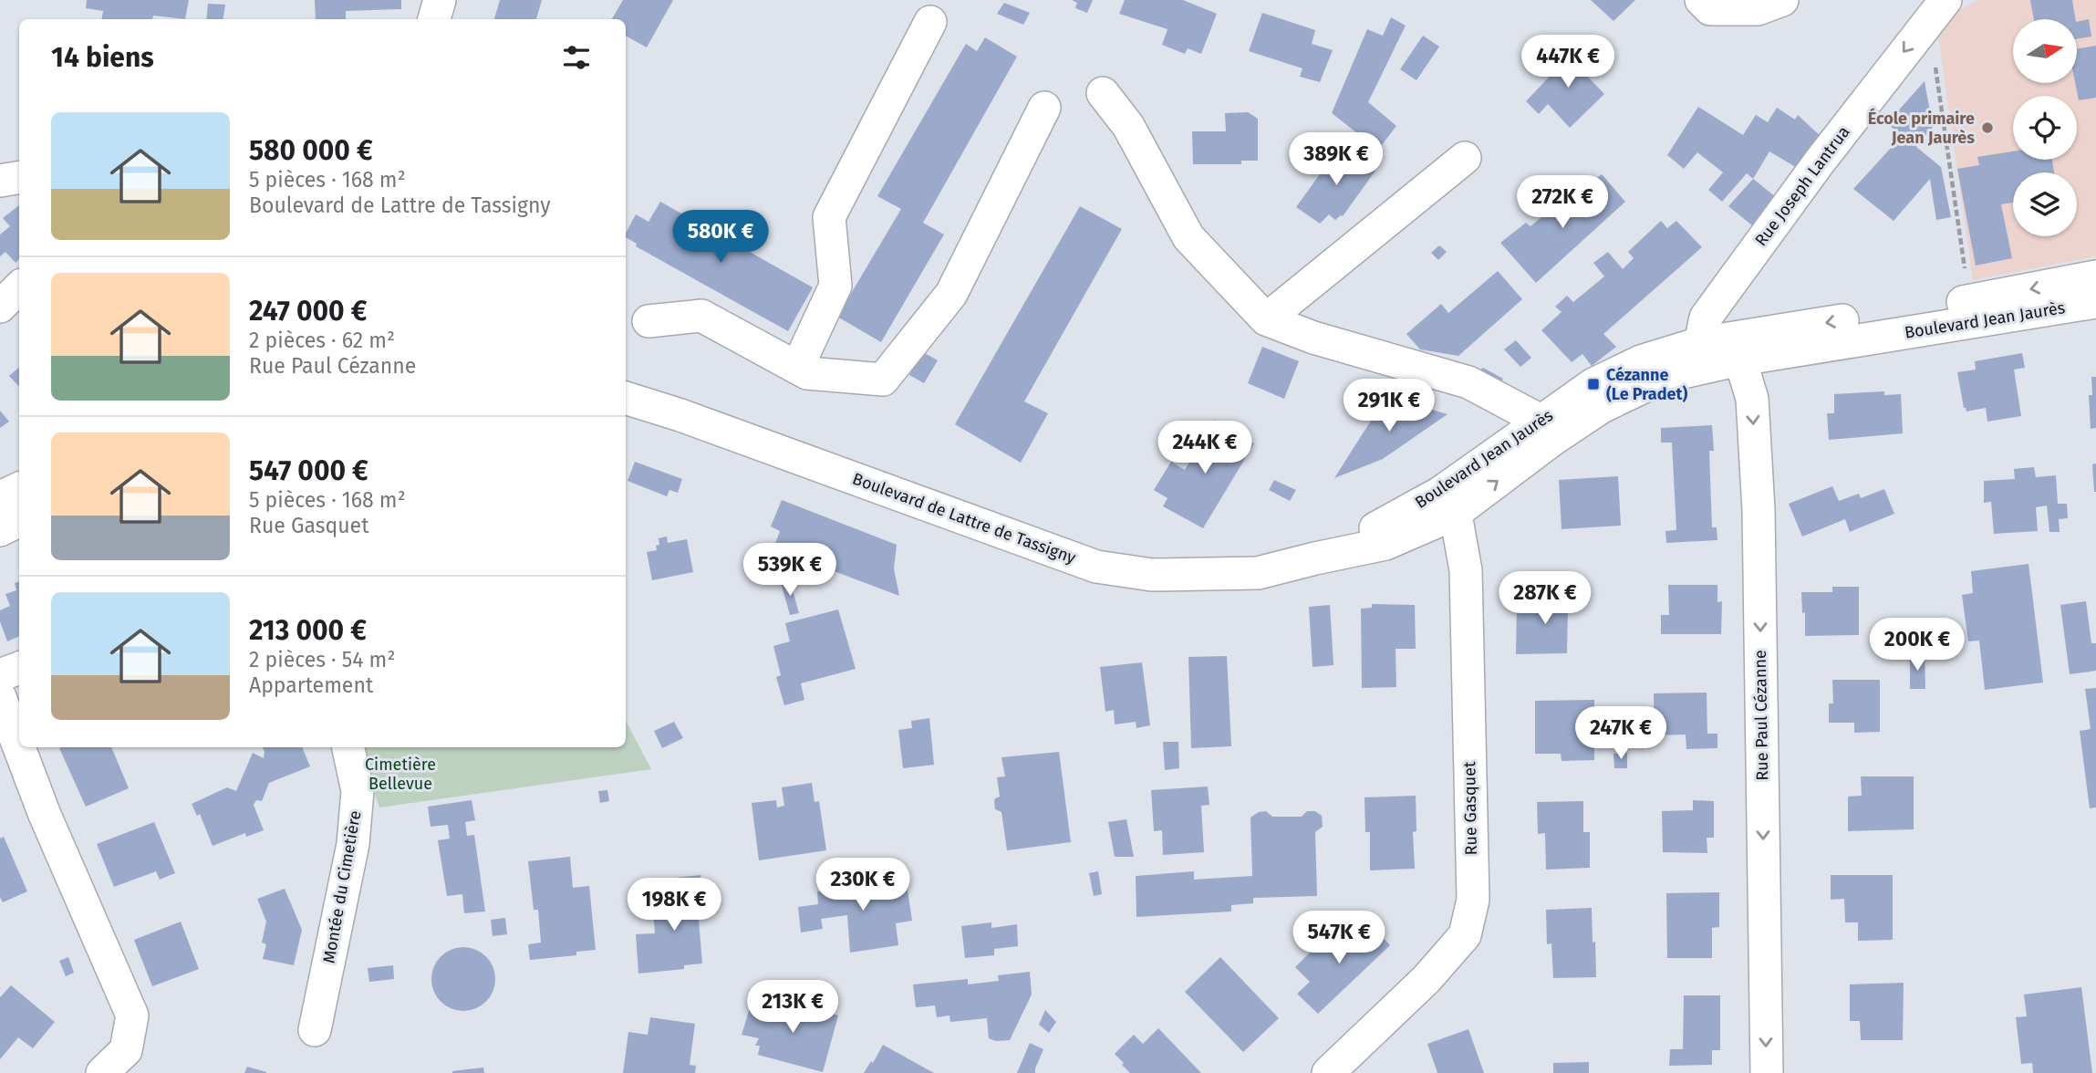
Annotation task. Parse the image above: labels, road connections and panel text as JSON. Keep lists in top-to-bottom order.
{
  "streets": {
    "street": [
      "Rue Joseph Lantrua",
      "Boulevard Jean Jaurès",
      "Boulevard de Lattre de Tassigny",
      "Rue Paul Cézanne",
      "Rue Gasquet",
      "Montée du Cimetière"
    ]
  },
  "crossings": [
    ["Rue Joseph Lantrua", "Boulevard Jean Jaurès"],
    ["Boulevard Jean Jaurès", "Boulevard de Lattre de Tassigny"],
    ["Boulevard Jean Jaurès", "Rue Paul Cézanne"],
    ["Boulevard Jean Jaurès", "Rue Gasquet"]
  ],
  "one_way": ["Rue Joseph Lantrua", "Rue Paul Cézanne"],
  "parks": ["Cimetière Bellevue"],
  "places": {
    "other": ["École primaire Jean Jaurès"],
    "transit": ["Cézanne (Le Pradet)"]
  },
  "north": "right",
  "page": {
    "heading": "14 biens",
    "price": [
      "447K €",
      "389K €",
      "272K €",
      "580K €",
      "291K €",
      "244K €",
      "539K €",
      "287K €",
      "200K €",
      "247K €",
      "230K €",
      "198K €",
      "547K €",
      "213K €"
    ],
    "list": [
      {
        "name": "580 000 €",
        "note": "5 pièces · 168 m² · Boulevard de Lattre de Tassigny"
      },
      {
        "name": "247 000 €",
        "note": "2 pièces · 62 m² · Rue Paul Cézanne"
      },
      {
        "name": "547 000 €",
        "note": "5 pièces · 168 m² · Rue Gasquet"
      },
      {
        "name": "213 000 €",
        "note": "2 pièces · 54 m² · Appartement"
      }
    ]
  }
}
